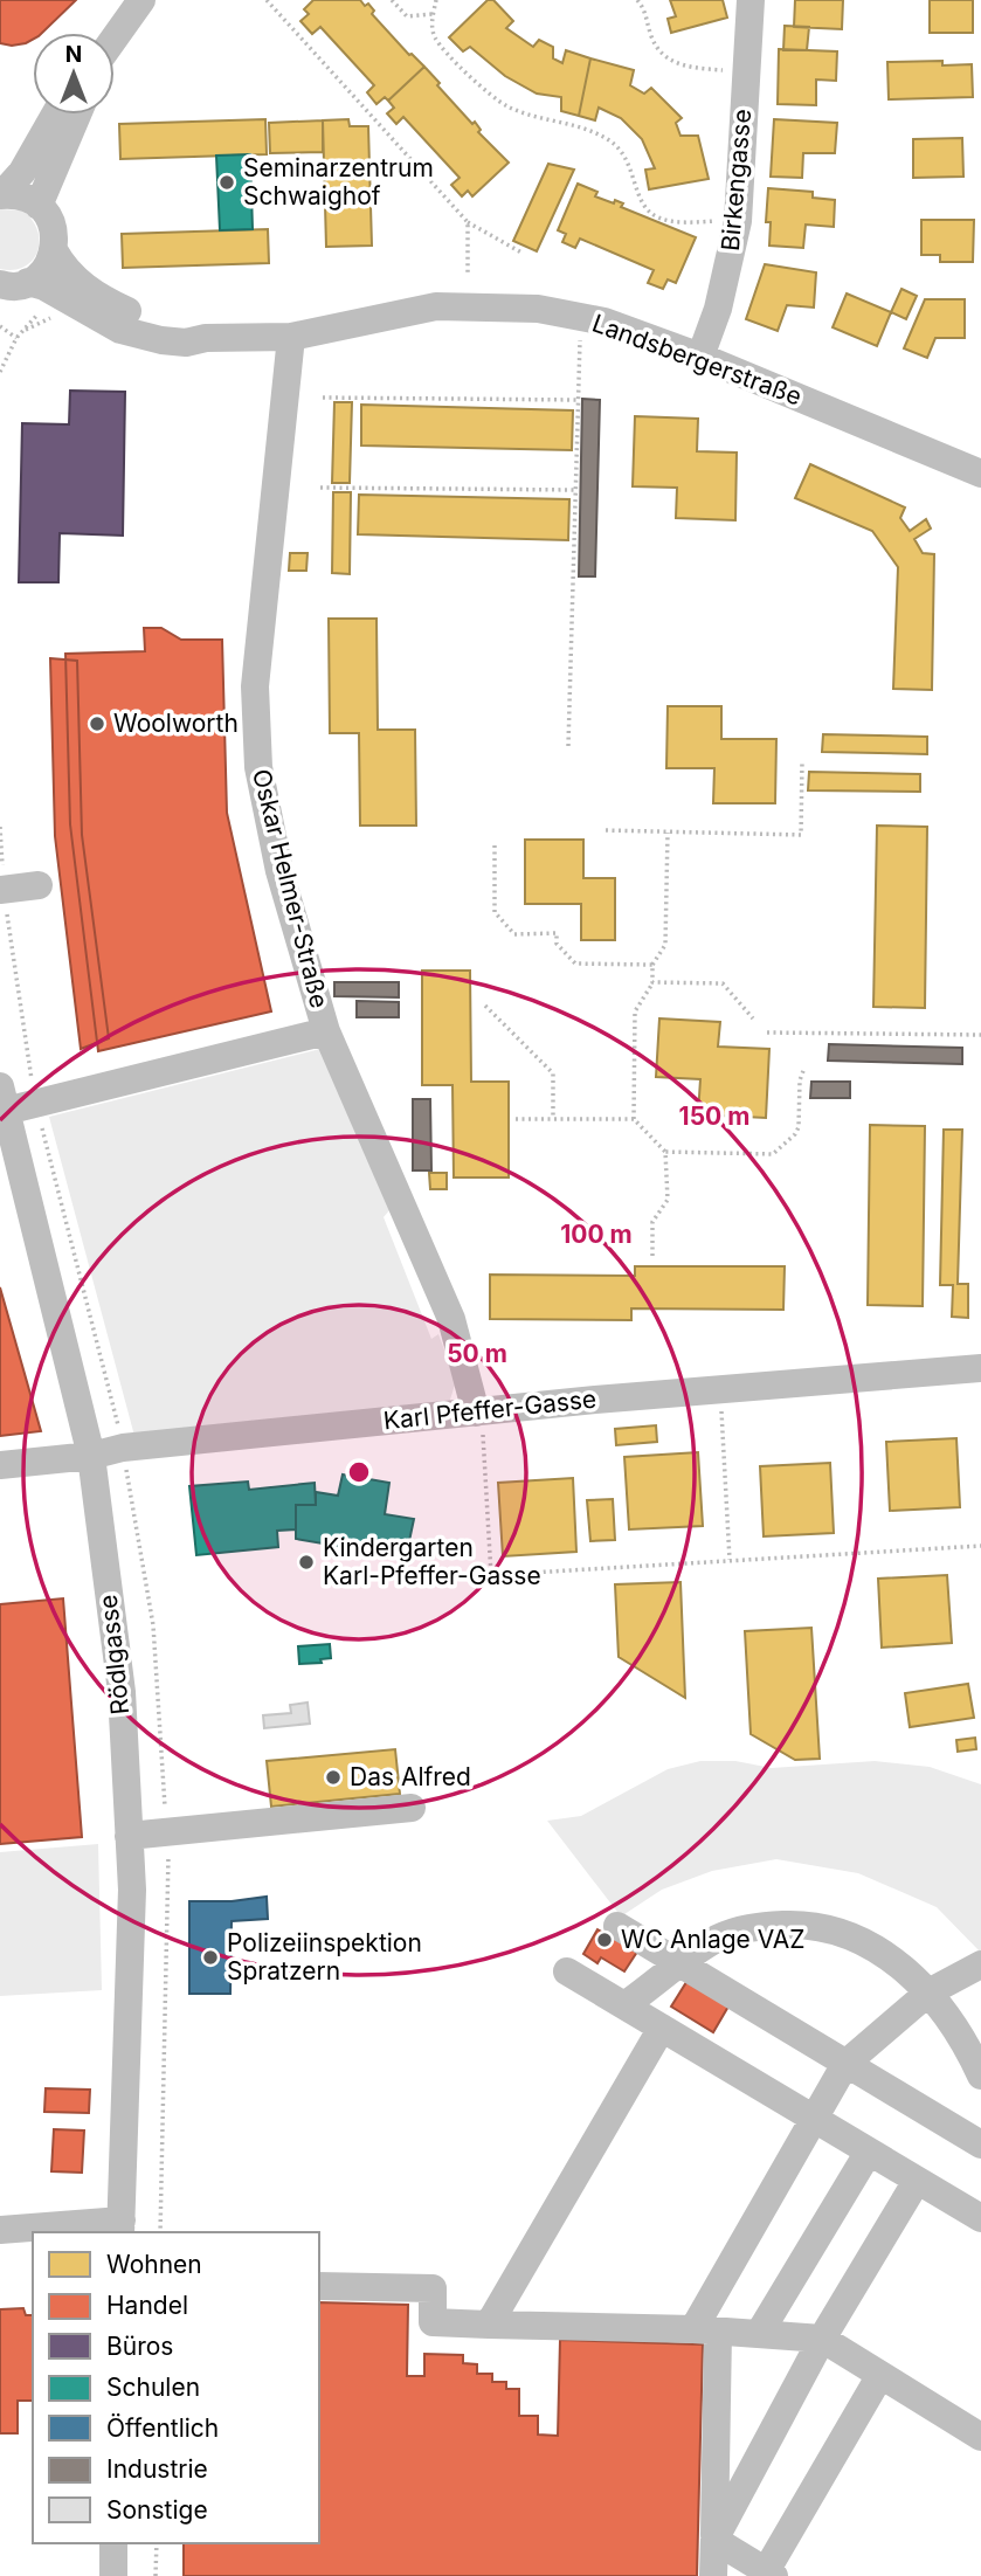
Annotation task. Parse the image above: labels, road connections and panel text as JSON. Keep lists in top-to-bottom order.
{
  "streets": {
    "street": [
      "Birkengasse",
      "Landsbergerstraße",
      "Oskar Helmer-Straße",
      "Karl Pfeffer-Gasse",
      "Rödlgasse"
    ]
  },
  "crossings": [
    ["Birkengasse", "Landsbergerstraße"],
    ["Landsbergerstraße", "Oskar Helmer-Straße"],
    ["Oskar Helmer-Straße", "Karl Pfeffer-Gasse"],
    ["Karl Pfeffer-Gasse", "Rödlgasse"]
  ],
  "places": [
    "Seminarzentrum Schwaighof",
    "Woolworth",
    "Kindergarten Karl-Pfeffer-Gasse",
    "Das Alfred",
    "WC Anlage VAZ",
    "Polizeiinspektion Spratzern"
  ],
  "legend": [
    "Wohnen",
    "Handel",
    "Büros",
    "Schulen",
    "Öffentlich",
    "Industrie",
    "Sonstige"
  ],
  "north": "top",
  "rings": ["150 m", "100 m", "50 m"]
}
